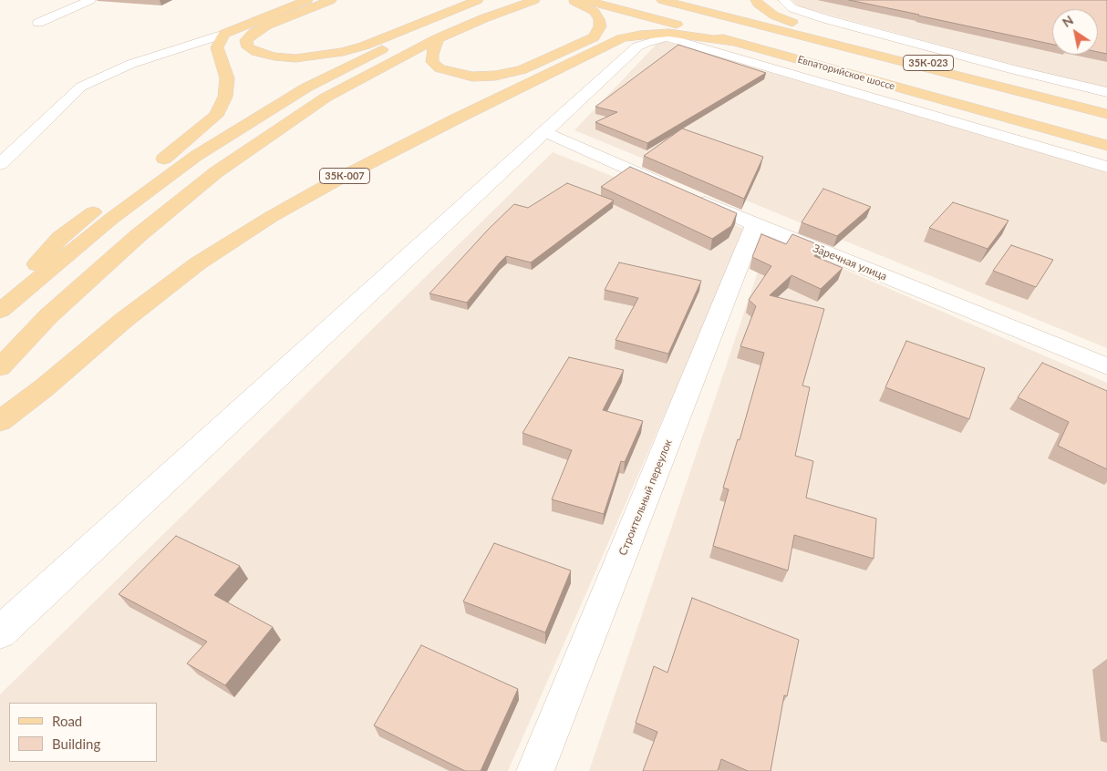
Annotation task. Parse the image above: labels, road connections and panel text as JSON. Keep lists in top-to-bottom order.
{
  "streets": {
    "main road": ["35К-023", "Евпаторийское шоссе", "35К-007"],
    "street": ["Заречная улица", "Строительный переулок"]
  },
  "crossings": [
    ["Евпаторийское шоссе", "35К-007"],
    ["Заречная улица", "Строительный переулок"]
  ],
  "legend": ["Road", "Building"],
  "north": "top left"
}
